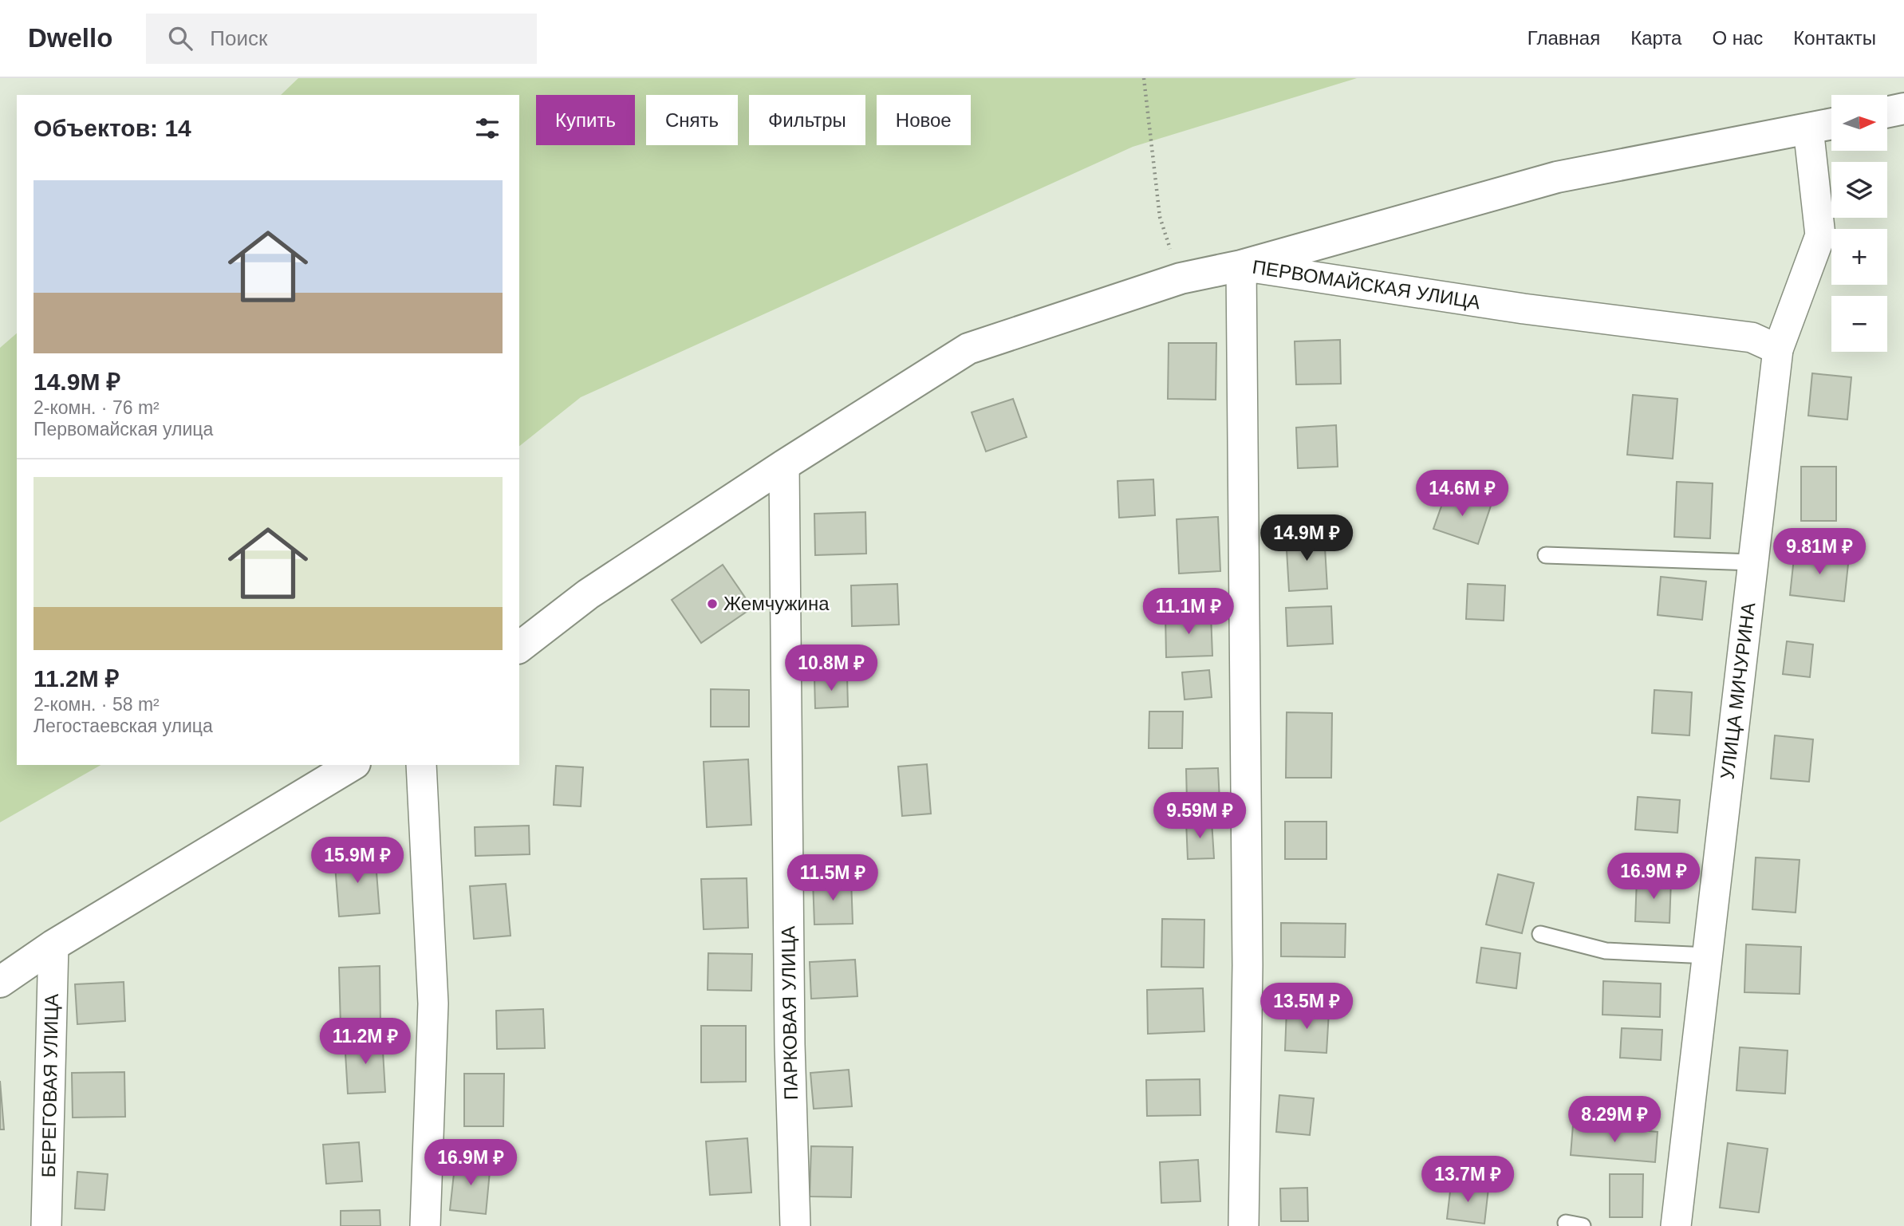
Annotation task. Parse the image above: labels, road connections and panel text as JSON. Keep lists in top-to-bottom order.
{
  "streets": {
    "street": [
      "ПЕРВОМАЙСКАЯ УЛИЦА",
      "УЛИЦА МИЧУРИНА",
      "ПАРКОВАЯ УЛИЦА",
      "БЕРЕГОВАЯ УЛИЦА"
    ]
  },
  "crossings": [
    ["ПЕРВОМАЙСКАЯ УЛИЦА", "УЛИЦА МИЧУРИНА"]
  ],
  "places": ["Жемчужина"],
  "north": "right",
  "page": {
    "header": "Dwello",
    "search": "Поиск",
    "nav": [
      "Главная",
      "Карта",
      "О нас",
      "Контакты"
    ],
    "map_buttons": ["+", "−"],
    "chip": [
      "Купить",
      "Снять",
      "Фильтры",
      "Новое"
    ],
    "heading": "Объектов: 14",
    "list": [
      {
        "name": "14.9M ₽",
        "note": "2-комн. · 76 m² · Первомайская улица"
      },
      {
        "name": "11.2M ₽",
        "note": "2-комн. · 58 m² · Легостаевская улица"
      }
    ],
    "price": [
      "14.6M ₽",
      "14.9M ₽",
      "9.81M ₽",
      "11.1M ₽",
      "10.8M ₽",
      "9.59M ₽",
      "15.9M ₽",
      "16.9M ₽",
      "11.5M ₽",
      "13.5M ₽",
      "11.2M ₽",
      "8.29M ₽",
      "16.9M ₽",
      "13.7M ₽"
    ]
  }
}
